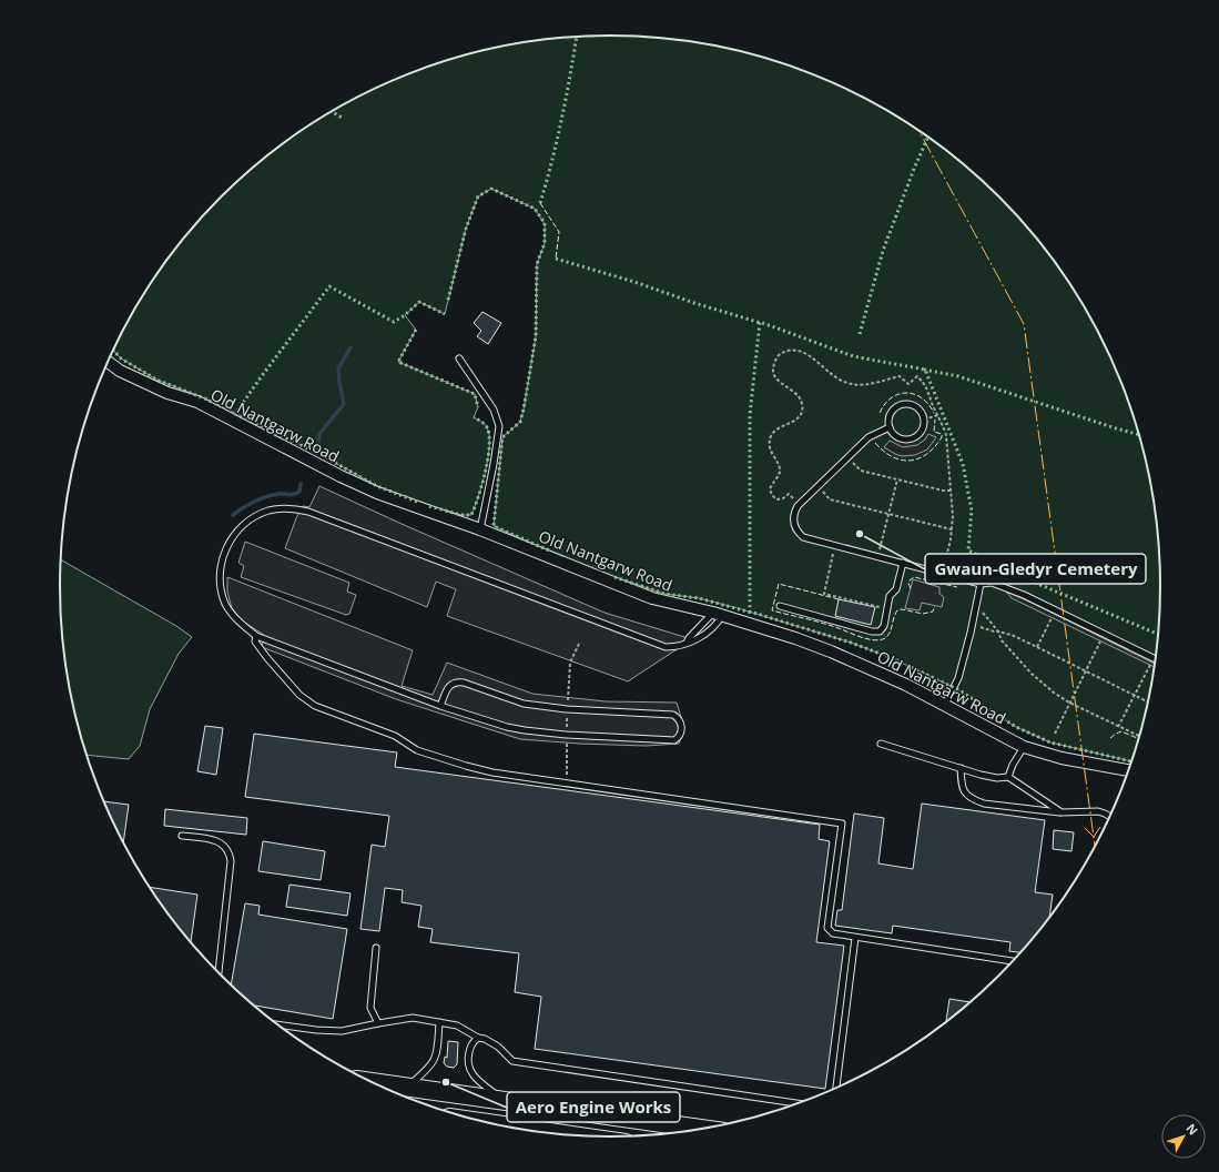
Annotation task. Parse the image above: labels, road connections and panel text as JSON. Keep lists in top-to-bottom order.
{
  "streets": {
    "street": ["Old Nantgarw Road"]
  },
  "places": ["Gwaun-Gledyr Cemetery", "Aero Engine Works"],
  "north": "top right"
}
